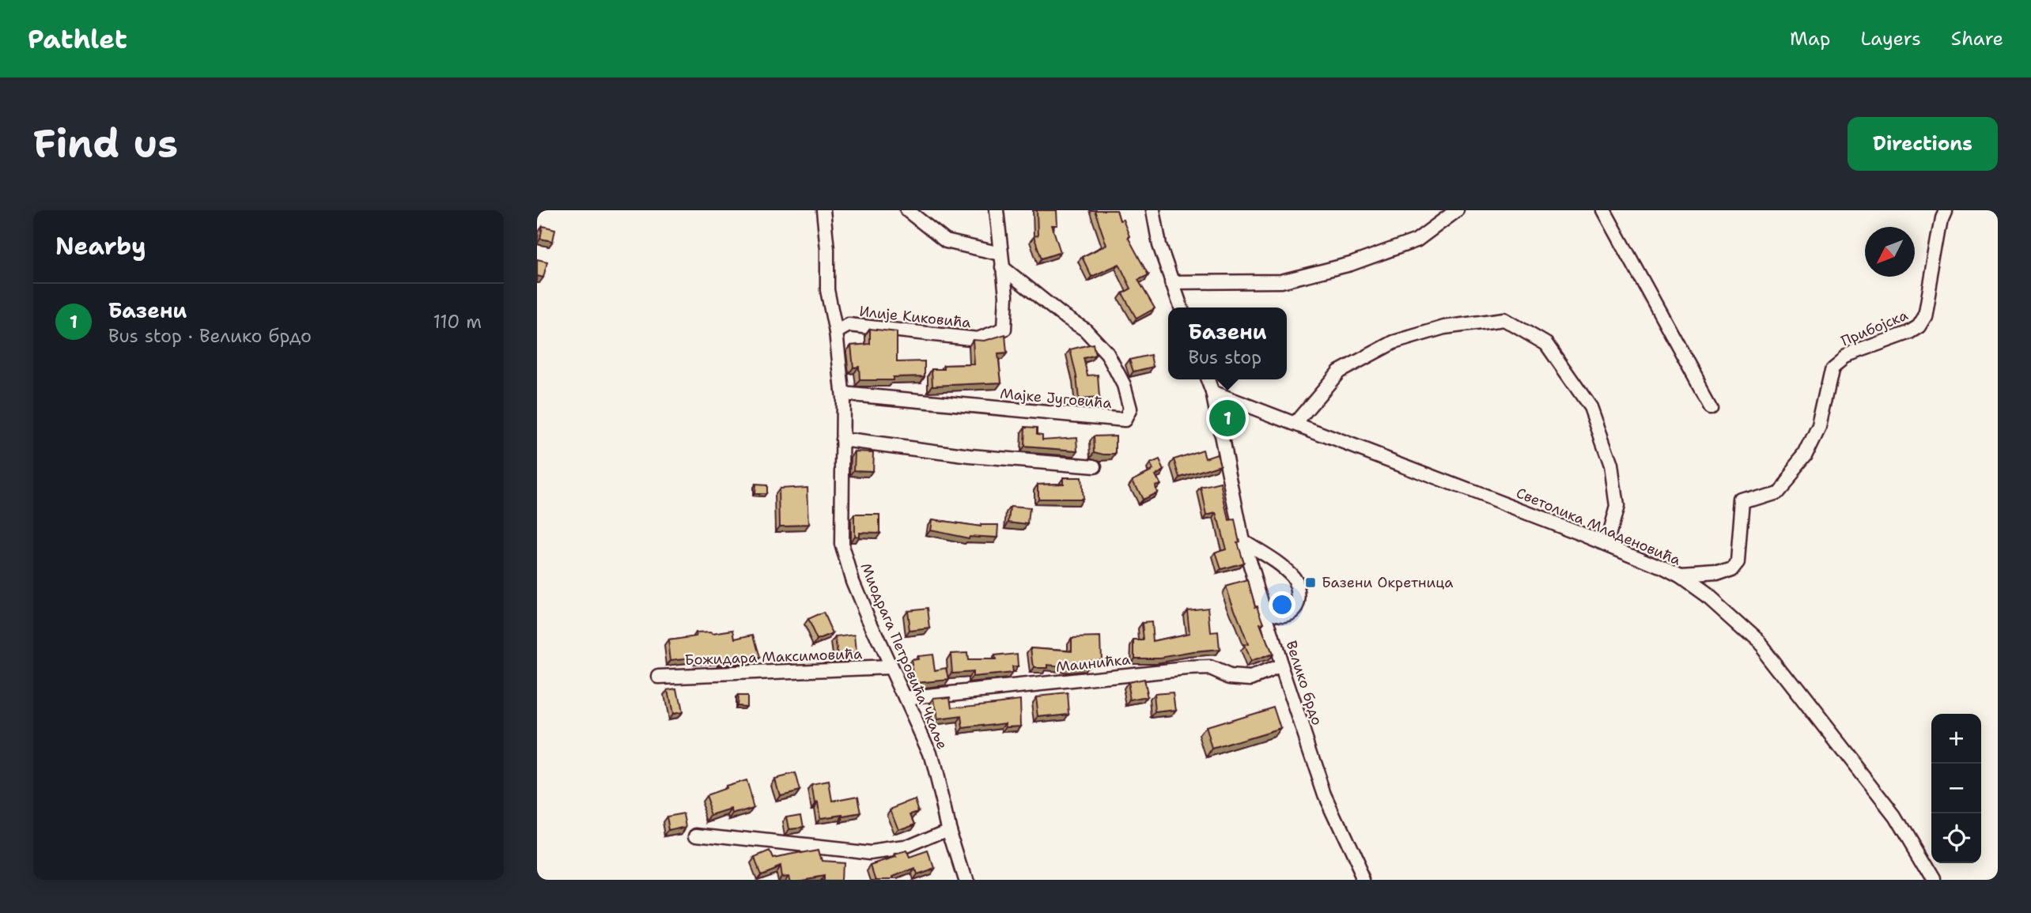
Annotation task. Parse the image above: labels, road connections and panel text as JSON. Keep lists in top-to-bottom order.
{
  "streets": {
    "street": [
      "Илије Киковића",
      "Прибојска",
      "Мајке Југовића",
      "Светолика Младеновића",
      "Миодрага Петровића Чкаље",
      "Божидара Максимовића",
      "Маинићка",
      "Велико брдо"
    ]
  },
  "crossings": [
    ["Илије Киковића", "Мајке Југовића"],
    ["Илије Киковића", "Миодрага Петровића Чкаље"],
    ["Прибојска", "Светолика Младеновића"],
    ["Мајке Југовића", "Миодрага Петровића Чкаље"],
    ["Светолика Младеновића", "Велико брдо"],
    ["Миодрага Петровића Чкаље", "Божидара Максимовића"],
    ["Миодрага Петровића Чкаље", "Маинићка"],
    ["Маинићка", "Велико брдо"]
  ],
  "places": {
    "transit": ["Базени Окретница"]
  },
  "north": "bottom left",
  "page": {
    "header": "Pathlet",
    "nav": ["Map", "Layers", "Share"],
    "buttons": "Directions",
    "title": "Find us",
    "heading": "Nearby",
    "list": [
      {
        "mark": "1",
        "name": "Базени",
        "note": "Bus stop · Велико брдо",
        "value": "110 m"
      }
    ],
    "popup": ["Базени", "Bus stop"],
    "pins": "1",
    "map_buttons": ["+", "−"]
  }
}
